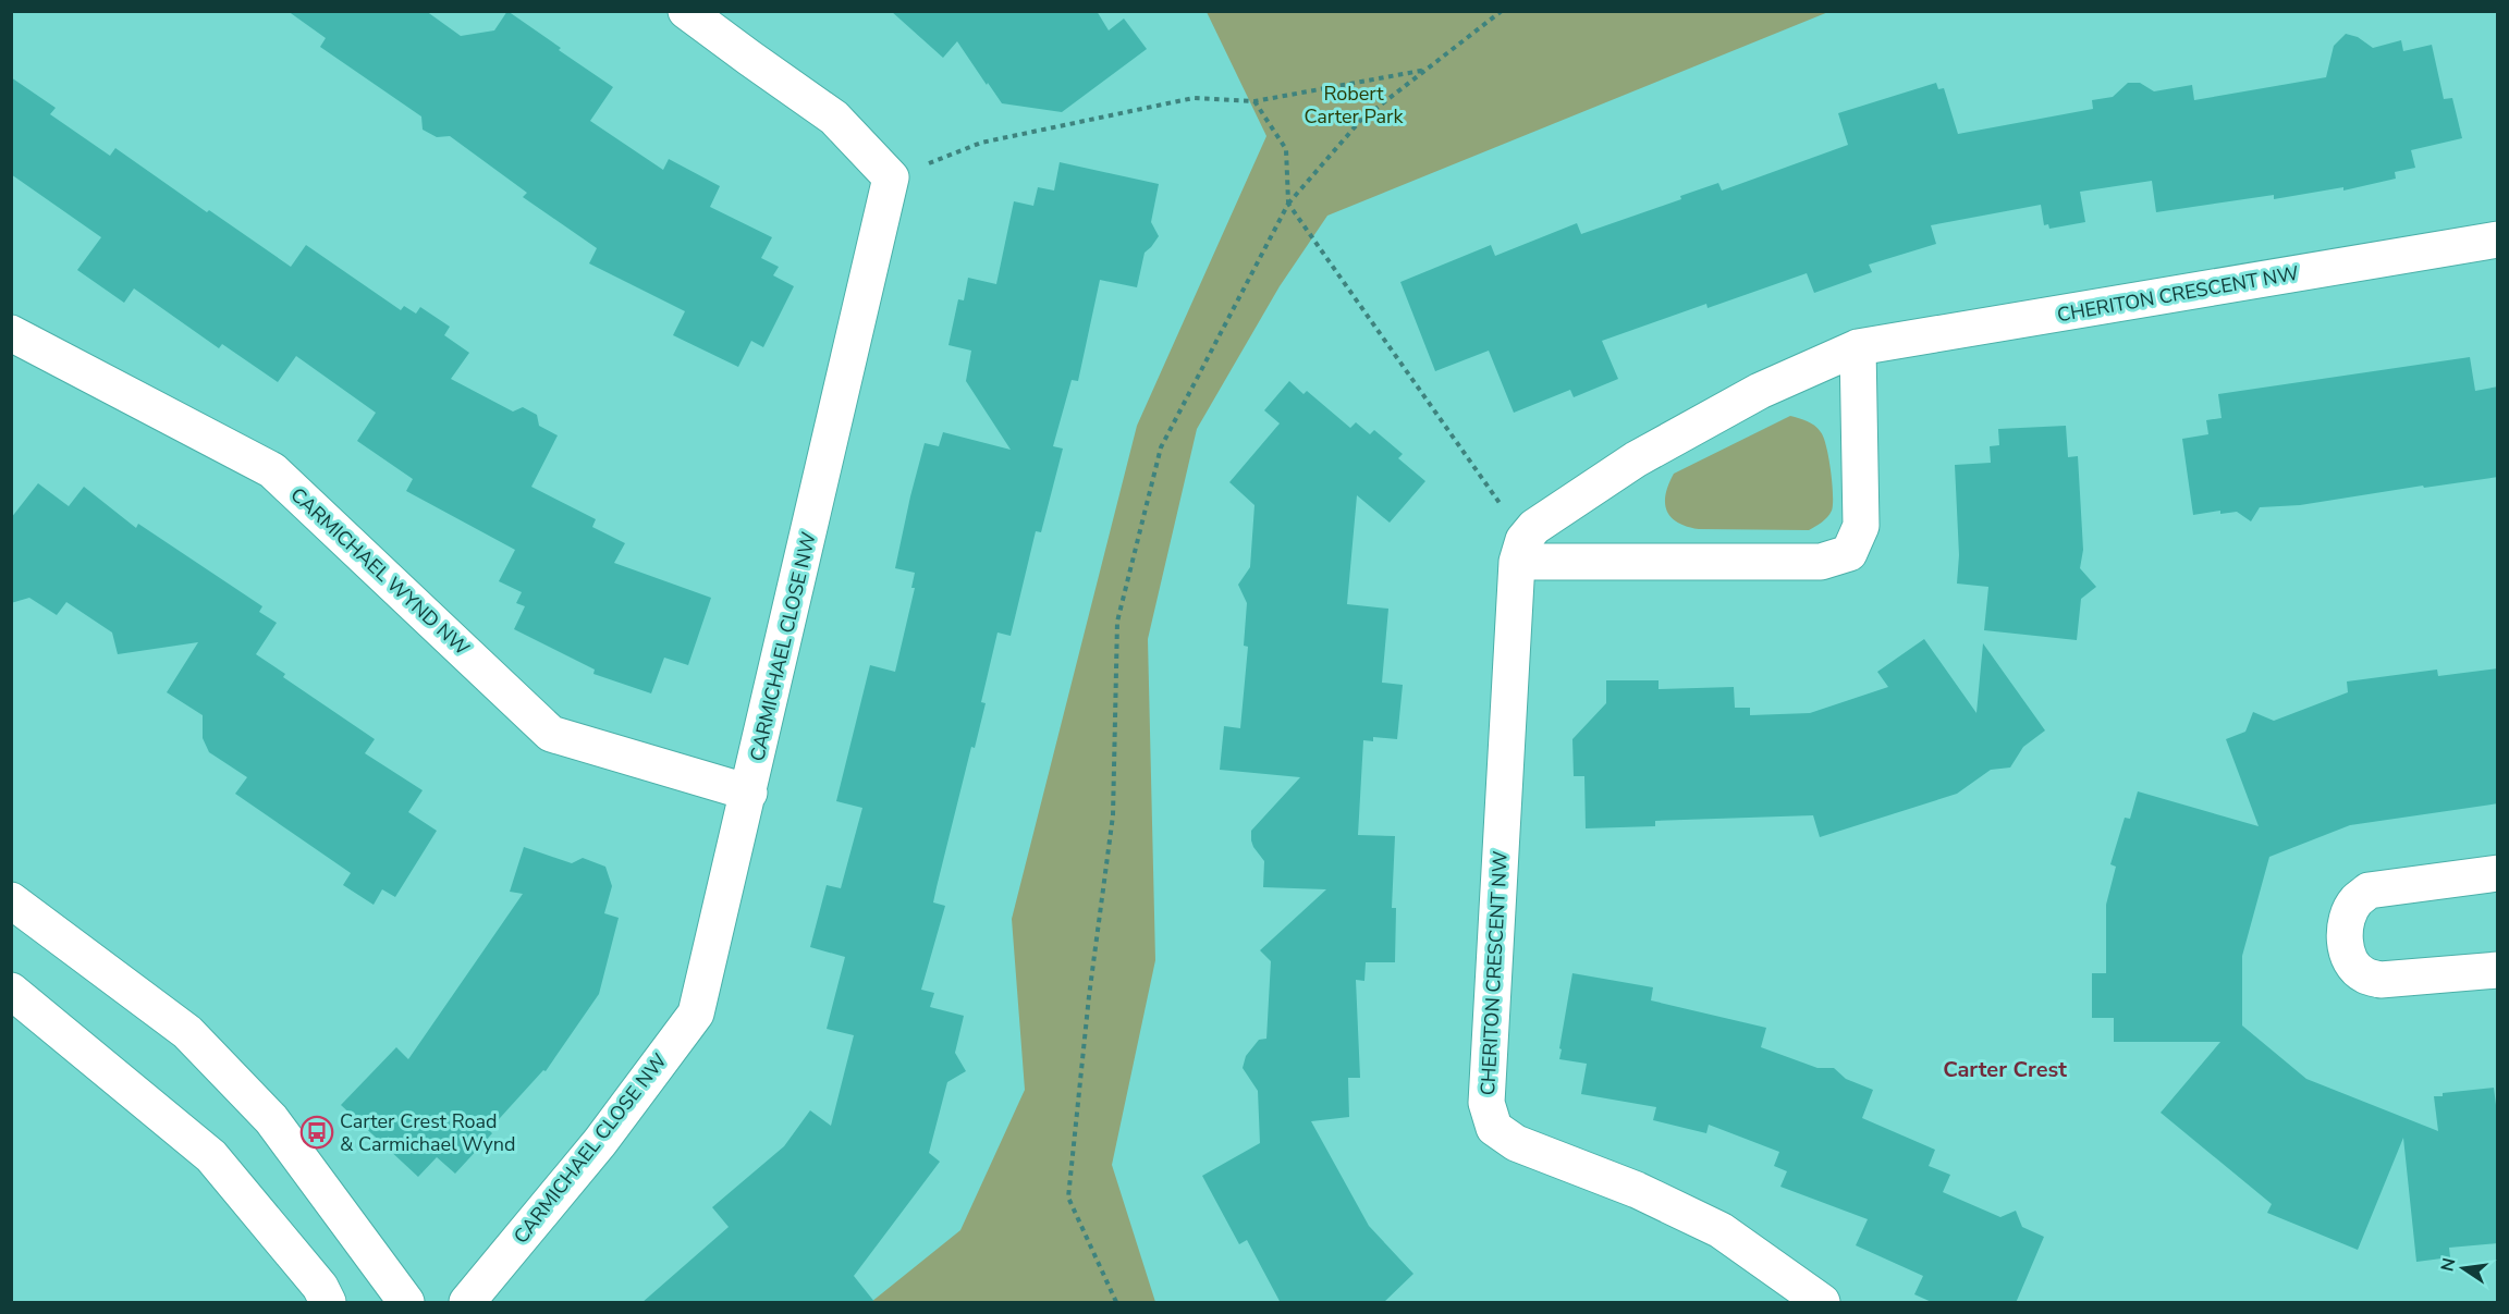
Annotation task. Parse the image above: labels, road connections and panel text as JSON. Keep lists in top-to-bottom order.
{
  "streets": {
    "street": ["CHERITON CRESCENT NW", "CARMICHAEL WYND NW", "CARMICHAEL CLOSE NW"]
  },
  "crossings": [
    ["CARMICHAEL WYND NW", "CARMICHAEL CLOSE NW"]
  ],
  "districts": ["Carter Crest"],
  "parks": ["Robert Carter Park"],
  "places": {
    "bus stop": ["Carter Crest Road & Carmichael Wynd"]
  },
  "north": "left"
}
